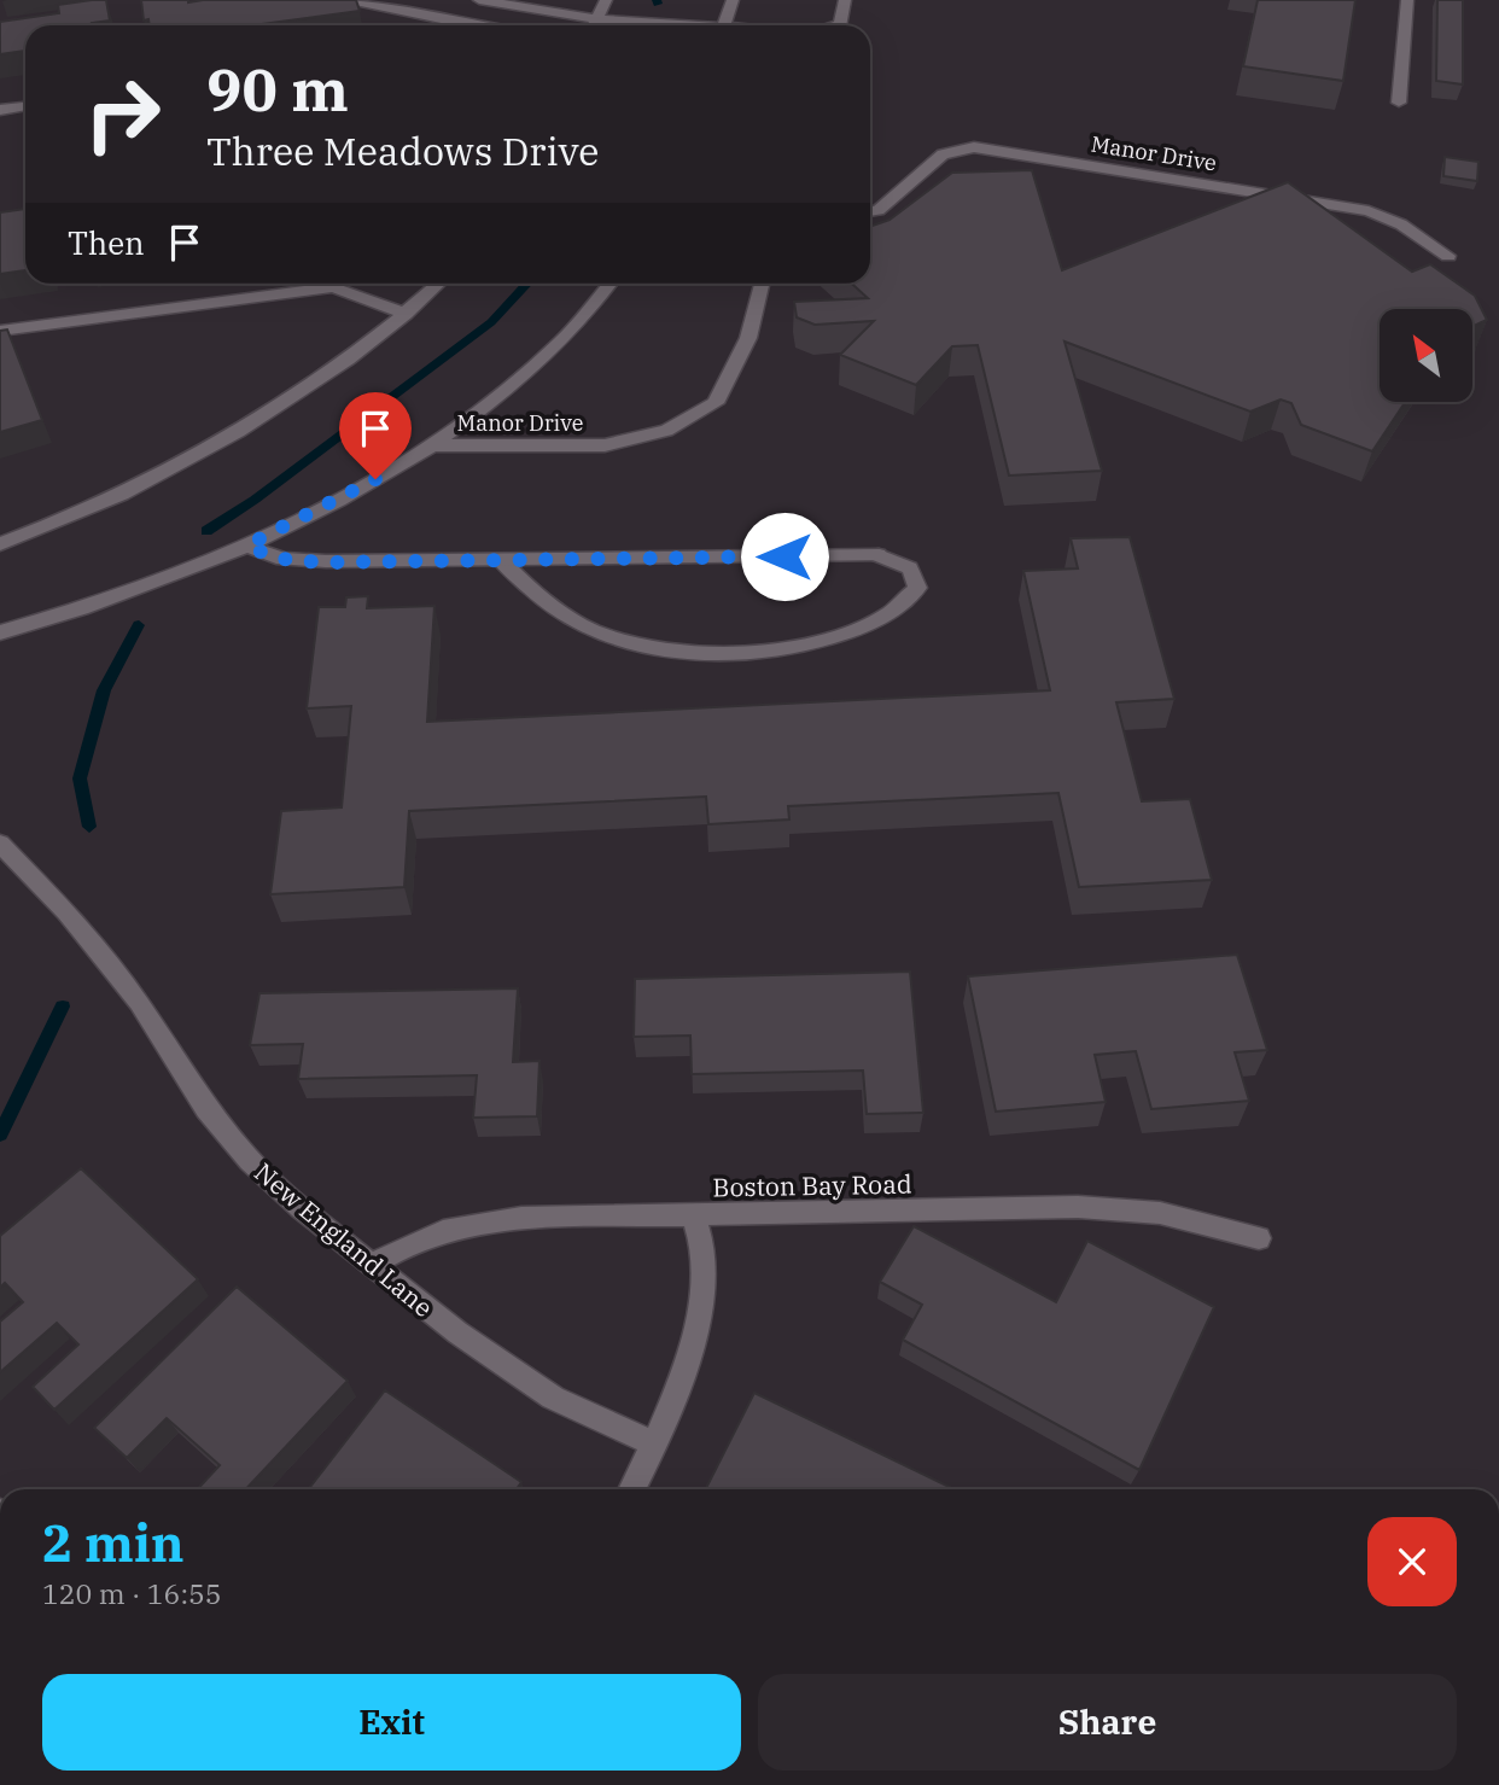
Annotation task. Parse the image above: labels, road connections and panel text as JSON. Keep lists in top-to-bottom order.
{
  "streets": {
    "street": ["Manor Drive", "Boston Bay Road", "New England Lane"]
  },
  "crossings": [
    ["Boston Bay Road", "New England Lane"]
  ],
  "north": "top left",
  "page": {
    "turn": ["90 m", "Three Meadows Drive"],
    "then": "Then",
    "heading": ["2 min", "120 m · 16:55"],
    "buttons": ["Exit", "Share"]
  }
}
